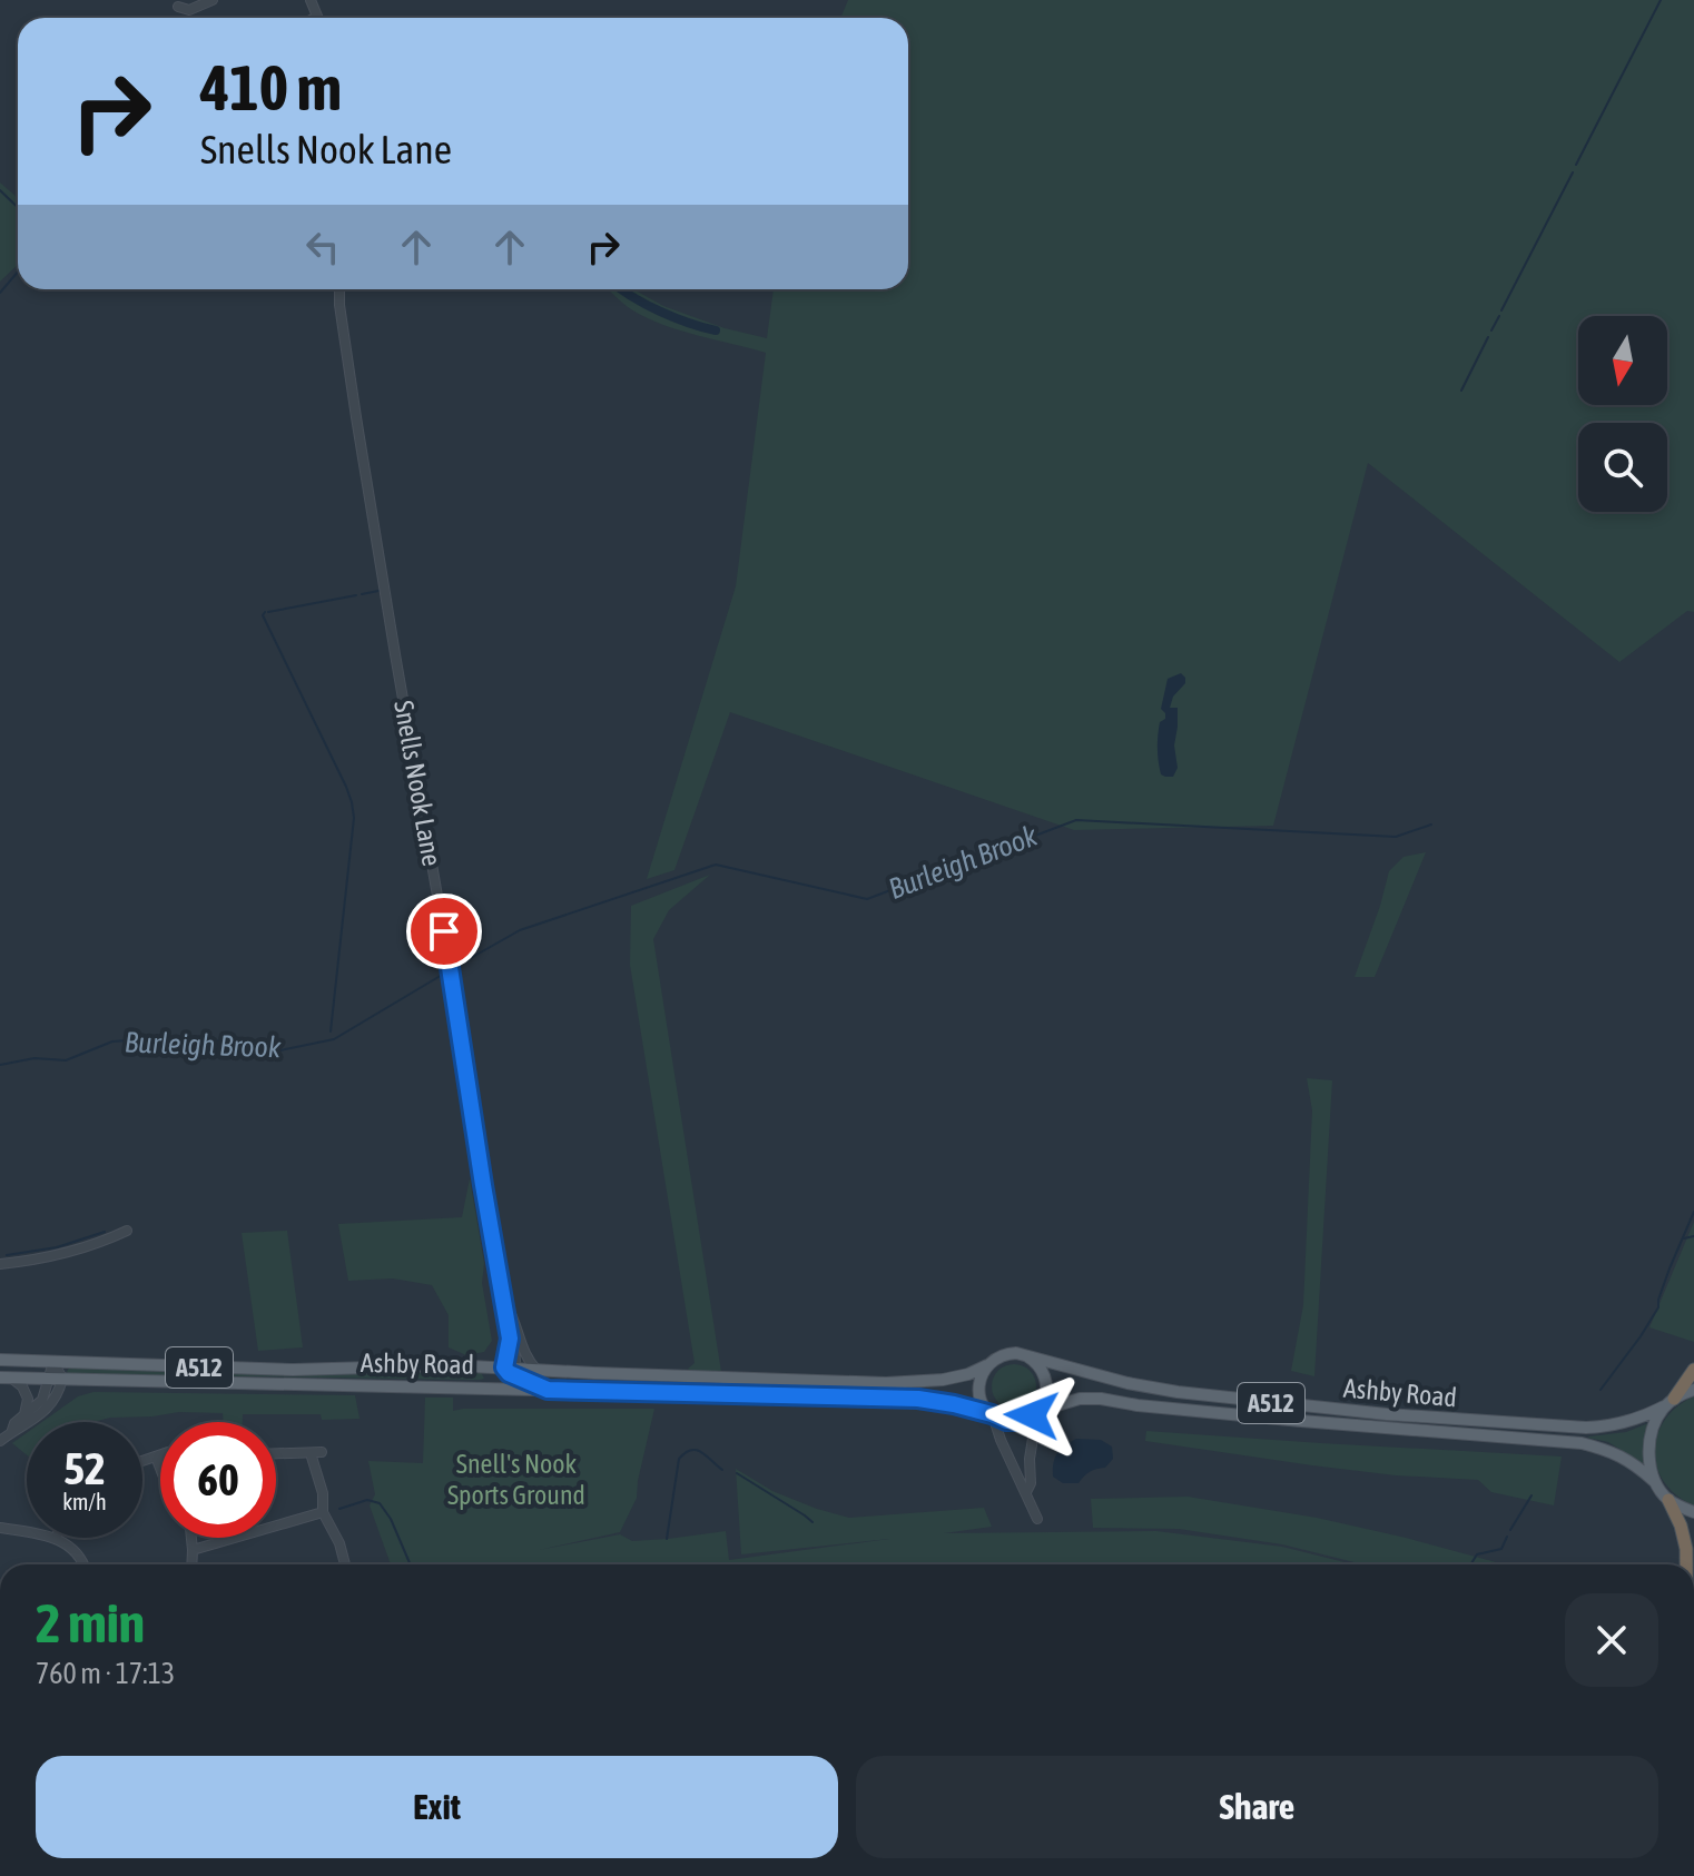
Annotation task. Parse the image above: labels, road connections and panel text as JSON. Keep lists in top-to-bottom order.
{
  "streets": {
    "main road": ["Ashby Road", "A512"],
    "street": ["Snells Nook Lane"]
  },
  "crossings": [
    ["Snells Nook Lane", "Ashby Road"]
  ],
  "water": ["Burleigh Brook"],
  "parks": ["Snell's Nook Sports Ground"],
  "north": "bottom",
  "page": {
    "turn": ["410 m", "Snells Nook Lane"],
    "speed": "52 km/h",
    "limit": "60",
    "heading": ["2 min", "760 m · 17:13"],
    "buttons": ["Exit", "Share"]
  }
}
